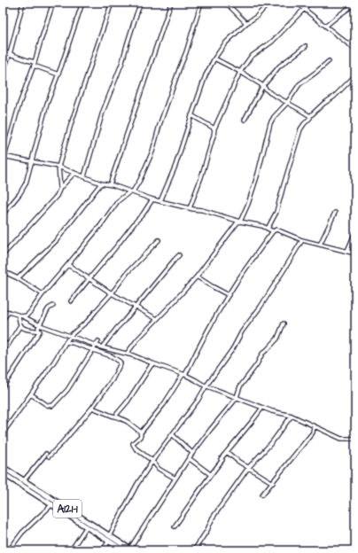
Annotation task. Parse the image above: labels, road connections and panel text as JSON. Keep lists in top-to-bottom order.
{
  "streets": {
    "highway": ["A121-1"]
  }
}
